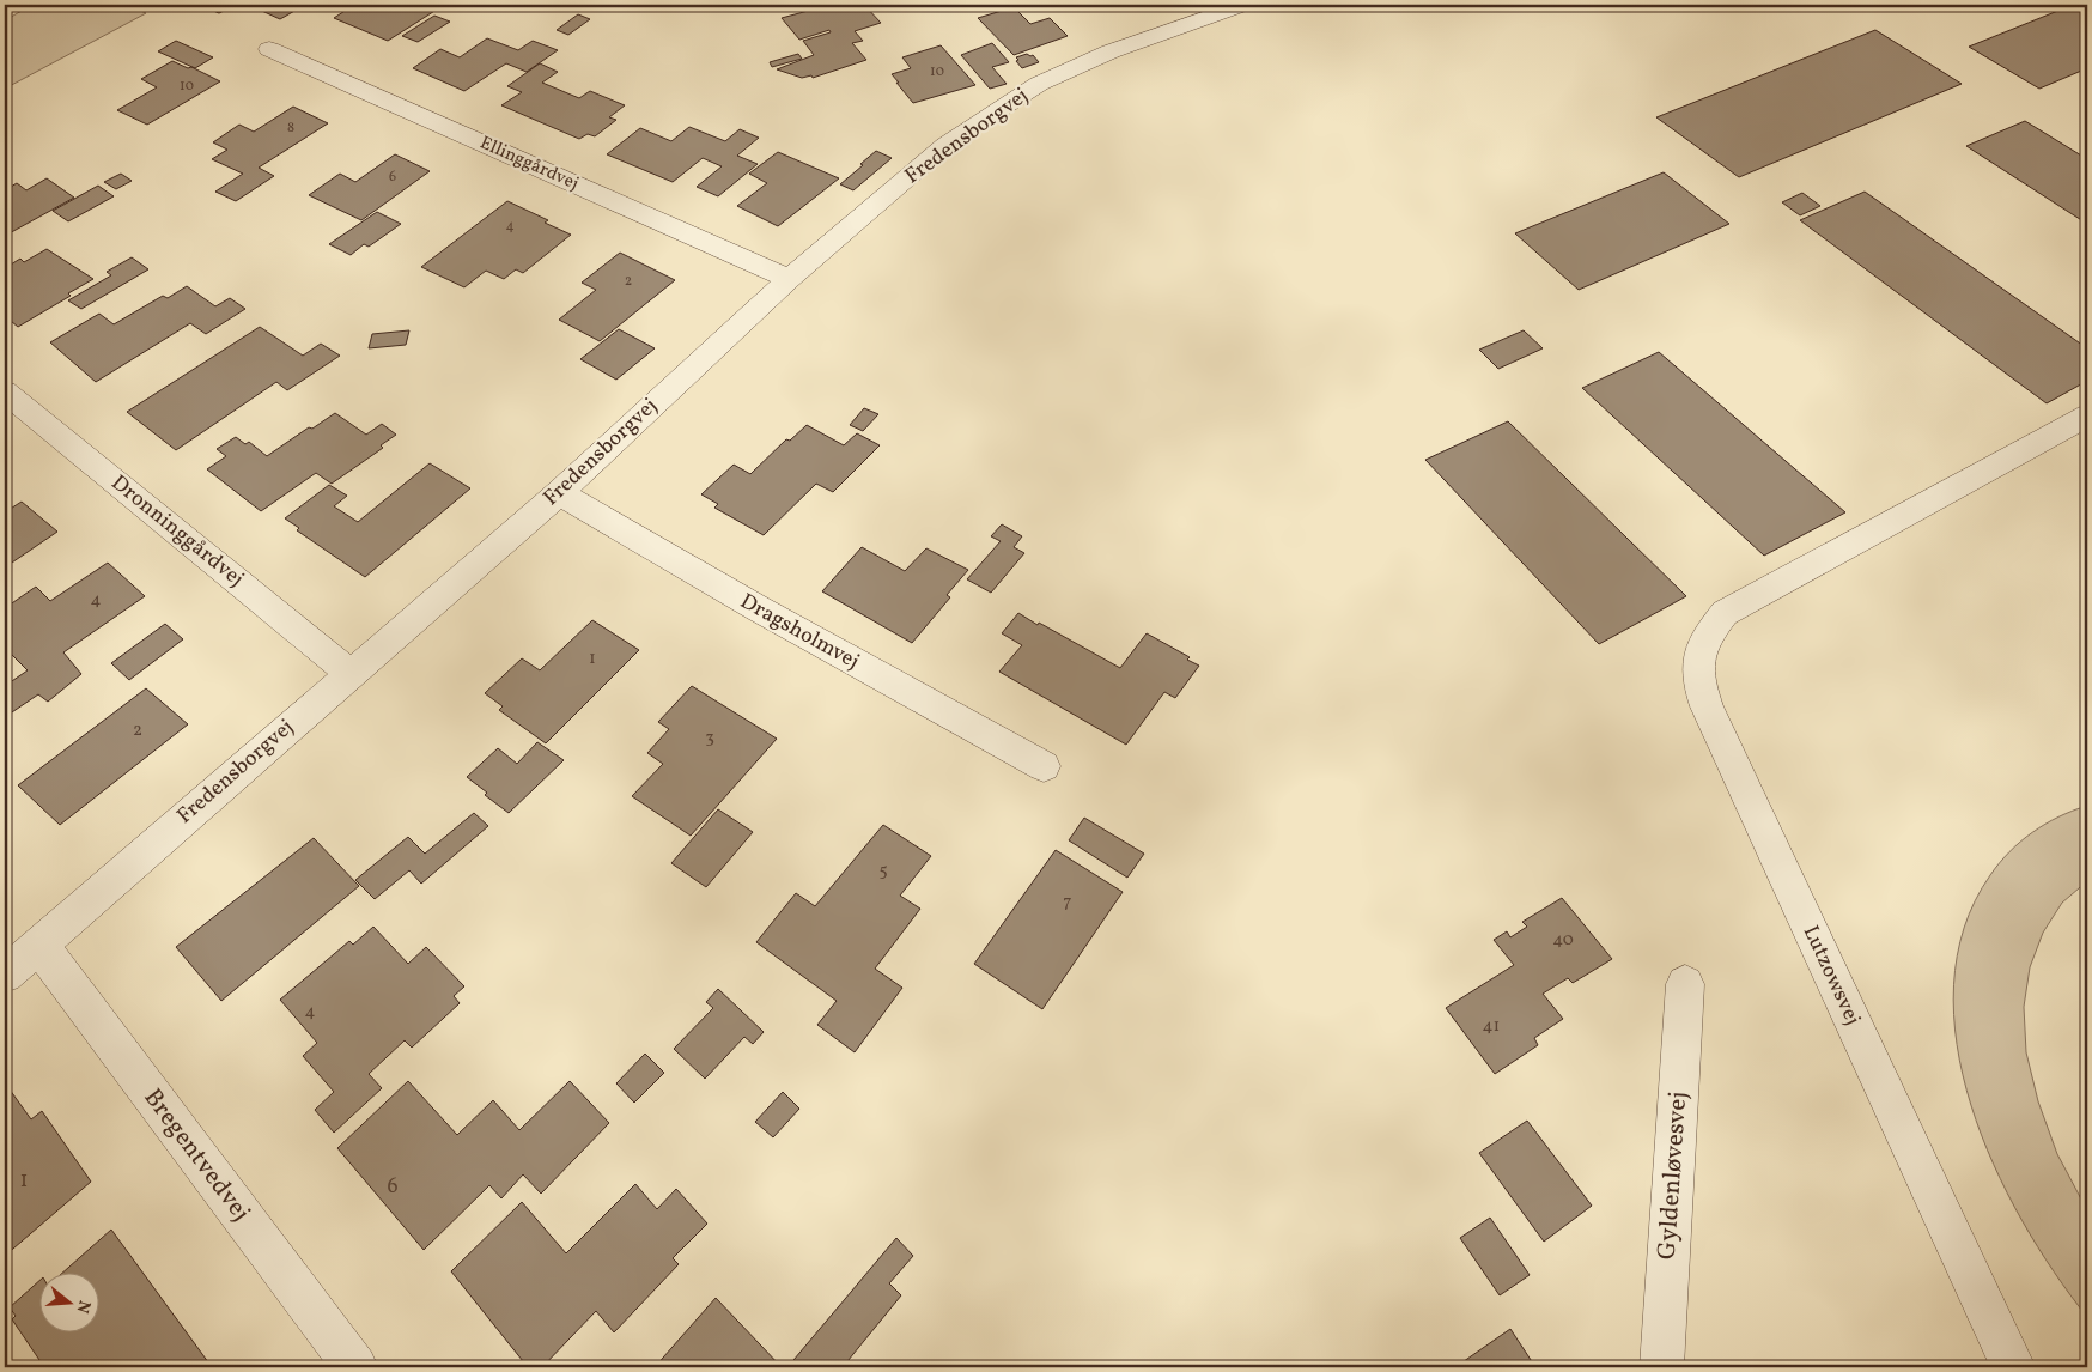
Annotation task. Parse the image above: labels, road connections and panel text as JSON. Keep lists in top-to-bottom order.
{
  "streets": {
    "street": [
      "Fredensborgvej",
      "Ellinggårdvej",
      "Dronninggårdvej",
      "Dragsholmvej",
      "Lutzowsvej",
      "Bregentvedvej",
      "Gyldenløvesvej"
    ]
  },
  "crossings": [
    ["Fredensborgvej", "Ellinggårdvej"],
    ["Fredensborgvej", "Dronninggårdvej"],
    ["Fredensborgvej", "Dragsholmvej"],
    ["Fredensborgvej", "Bregentvedvej"]
  ],
  "house_numbers": [
    "10",
    "10",
    "8",
    "6",
    "4",
    "2",
    "4",
    "1",
    "2",
    "3",
    "5",
    "7",
    "40",
    "4",
    "41",
    "1",
    "6"
  ],
  "north": "right"
}
